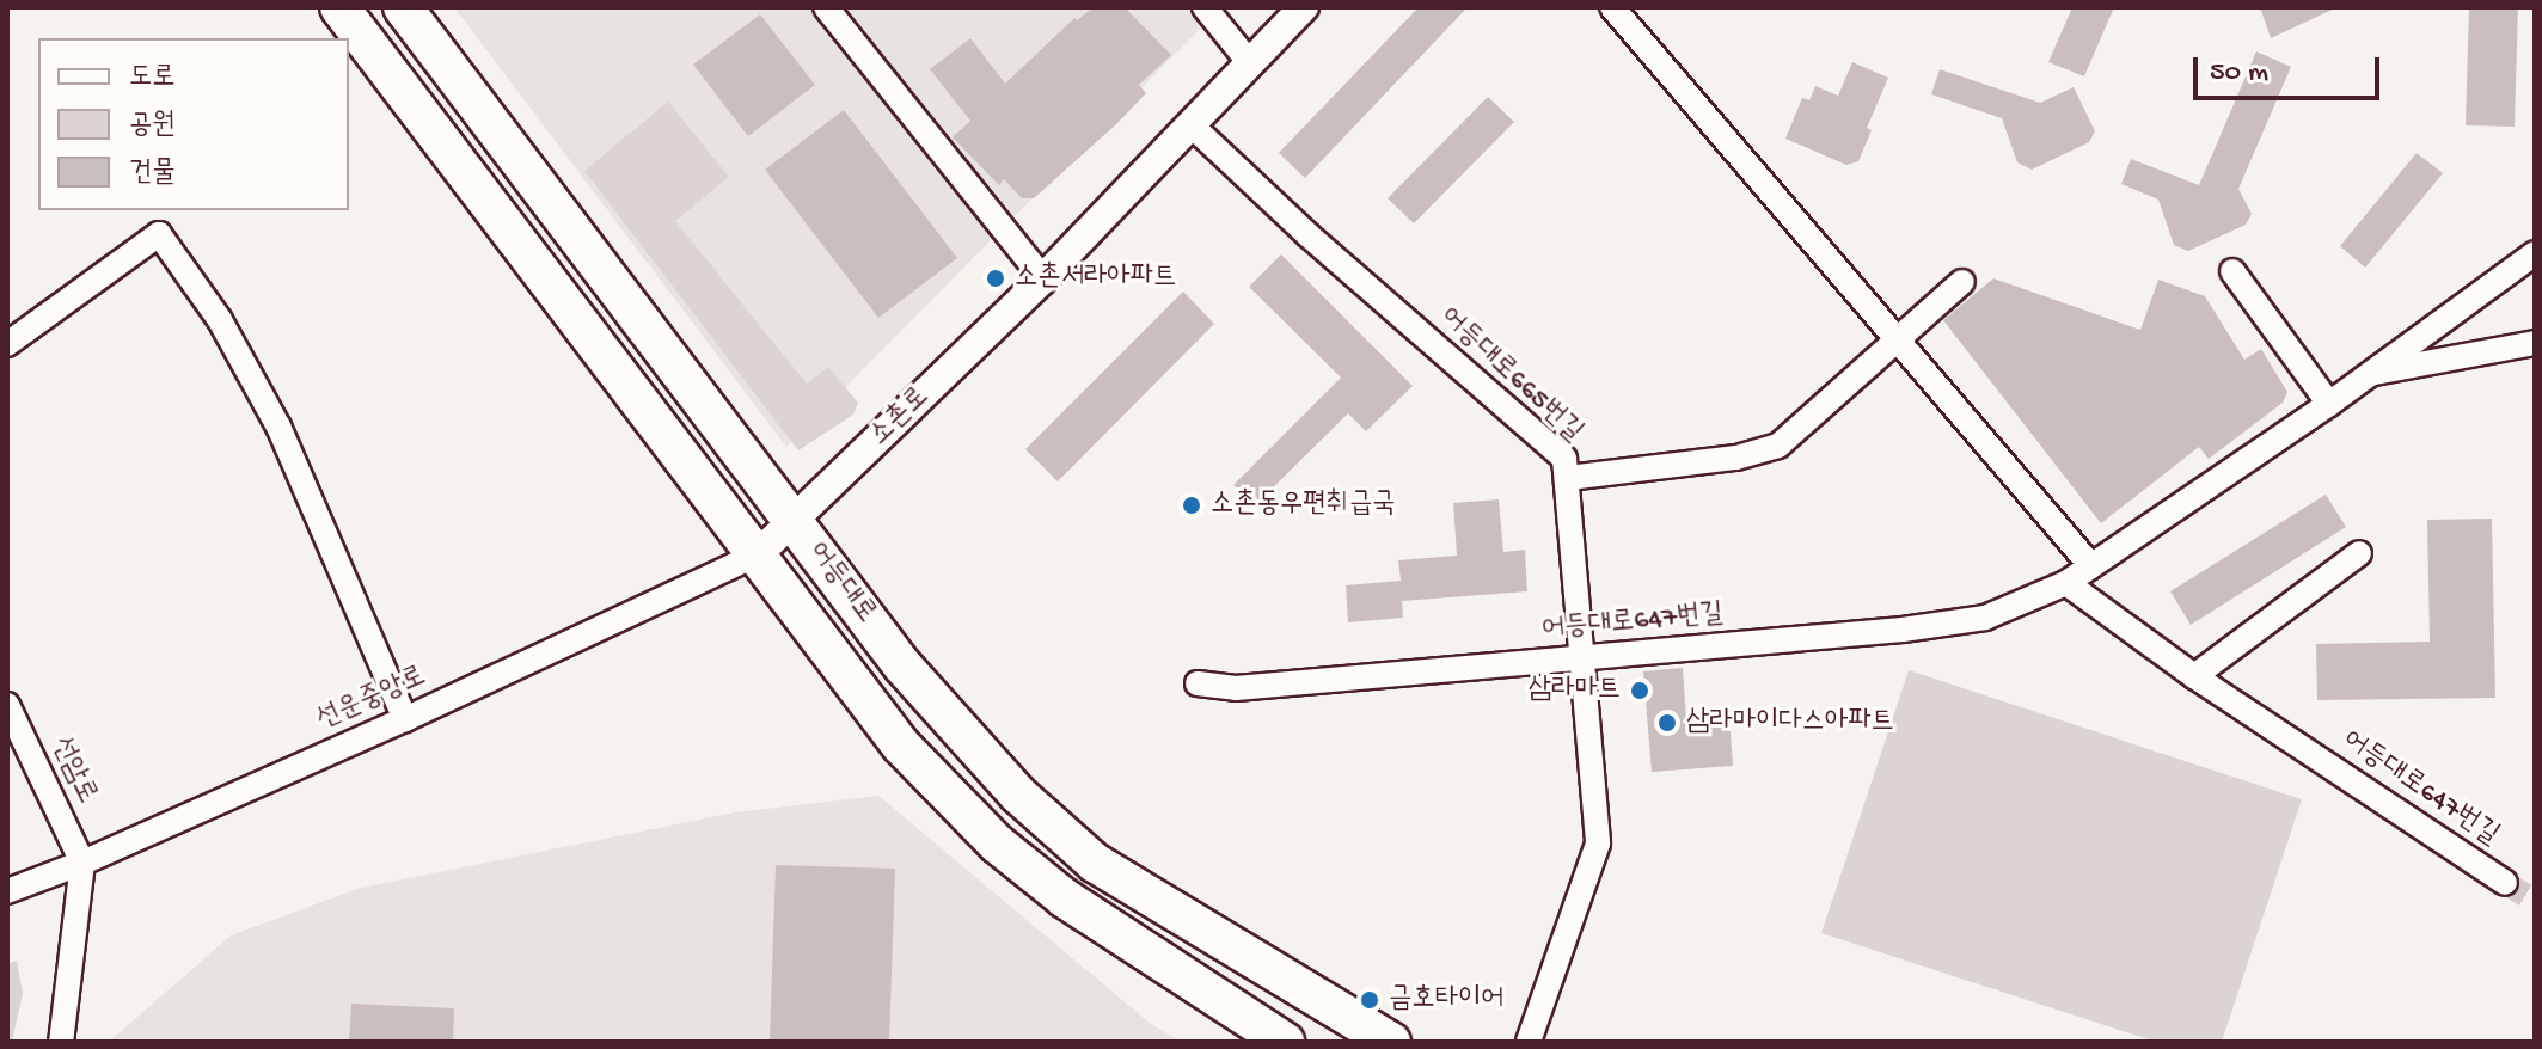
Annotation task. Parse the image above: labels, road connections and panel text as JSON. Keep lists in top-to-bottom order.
{
  "streets": {
    "main road": ["어등대로"],
    "street": [
      "어등대로665번길",
      "소촌로",
      "어등대로647번길",
      "선운중앙로",
      "선암로"
    ]
  },
  "crossings": [
    ["어등대로665번길", "소촌로"],
    ["어등대로665번길", "어등대로647번길"],
    ["소촌로", "어등대로"],
    ["소촌로", "선운중앙로"],
    ["어등대로", "선운중앙로"],
    ["선운중앙로", "선암로"]
  ],
  "places": [
    "소촌서라아파트",
    "소촌동우편취급국",
    "삼라마트",
    "삼라마이다스아파트",
    "금호타이어"
  ],
  "legend": ["도로", "공원", "건물"],
  "scale_bar": "50 m"
}
